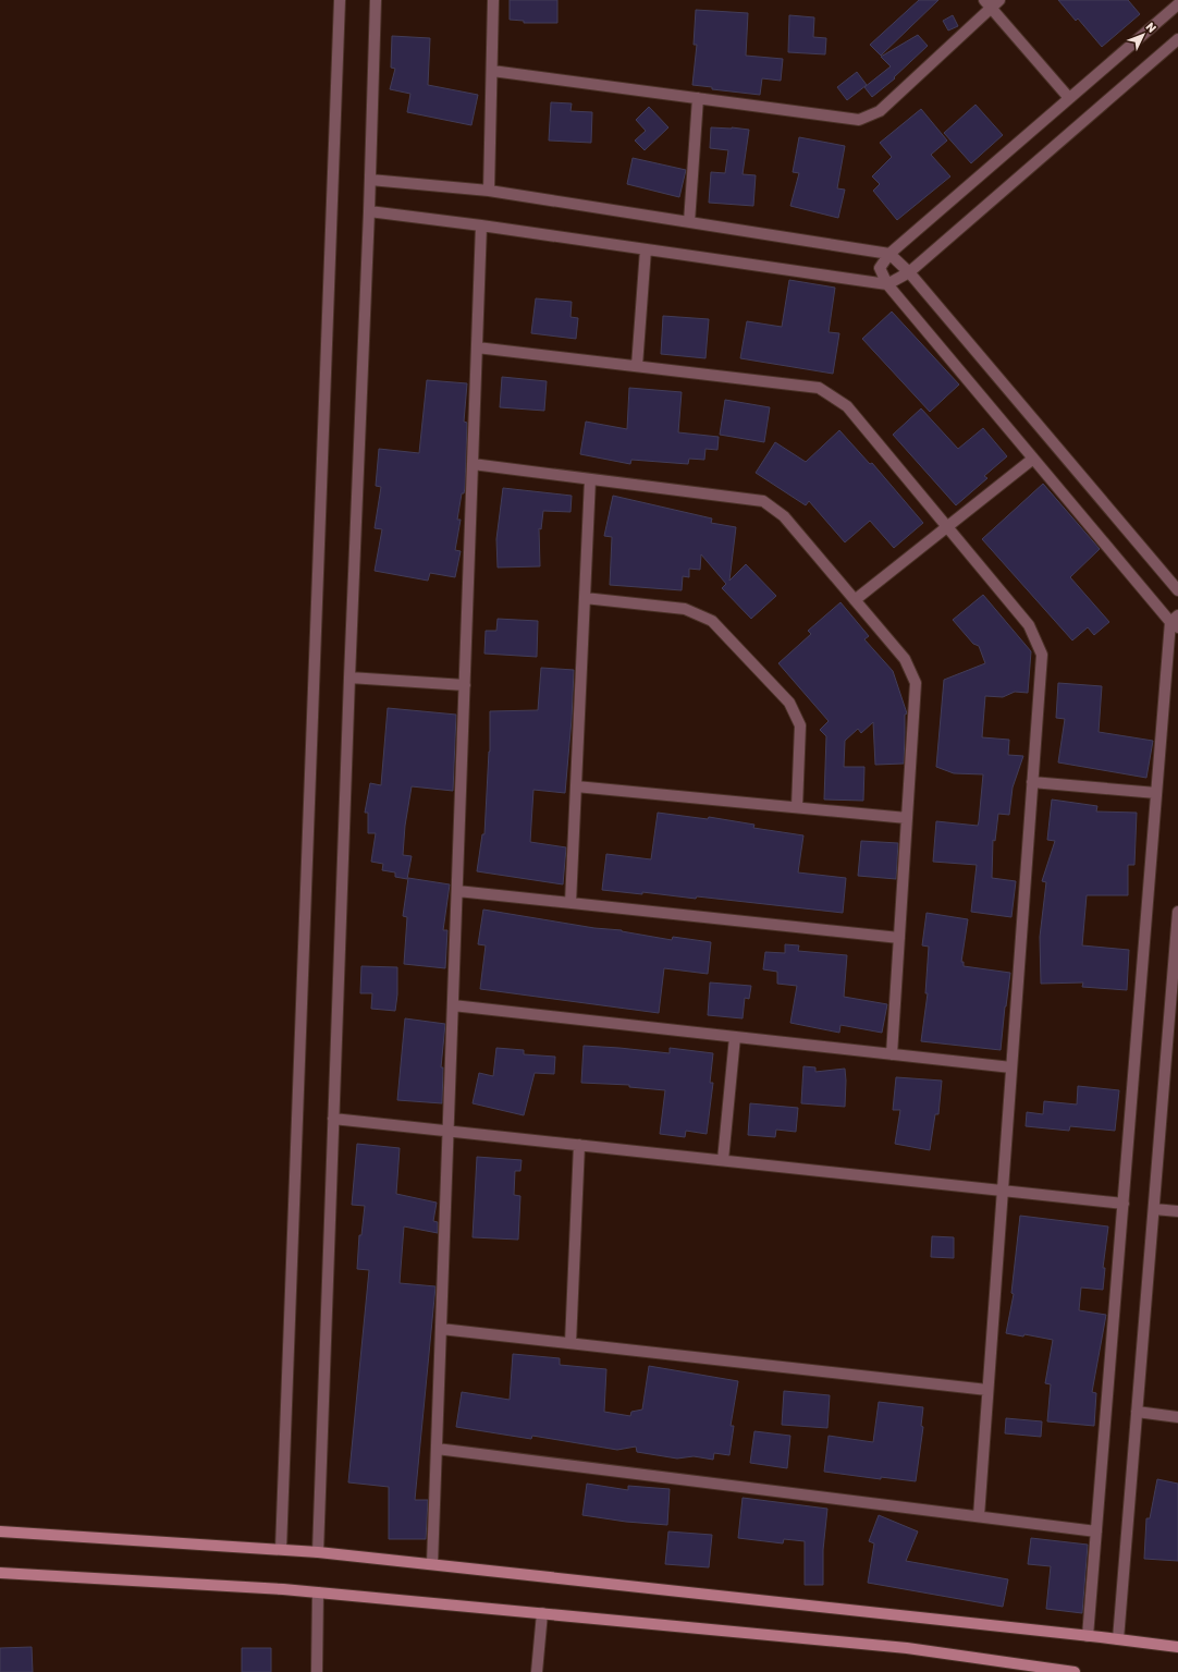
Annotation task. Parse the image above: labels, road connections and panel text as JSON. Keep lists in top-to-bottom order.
{
  "north": "top right"
}
